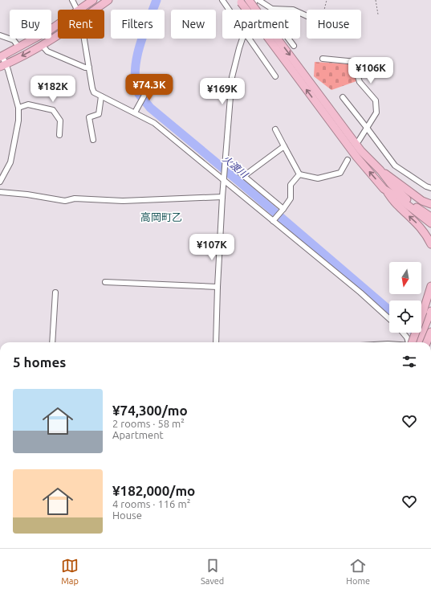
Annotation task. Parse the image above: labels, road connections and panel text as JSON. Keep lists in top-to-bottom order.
{
  "districts": ["高岡町乙"],
  "water": ["火渡川"],
  "north": "bottom",
  "page": {
    "chip": [
      "Buy",
      "Rent",
      "Filters",
      "New",
      "Apartment",
      "House"
    ],
    "price": [
      "¥106K",
      "¥74.3K",
      "¥182K",
      "¥169K",
      "¥107K"
    ],
    "heading": "5 homes",
    "list": [
      {
        "name": "¥74,300/mo",
        "note": "2 rooms · 58 m² · Apartment"
      },
      {
        "name": "¥182,000/mo",
        "note": "4 rooms · 116 m² · House"
      }
    ],
    "tabs": ["Map", "Saved", "Home"]
  }
}
